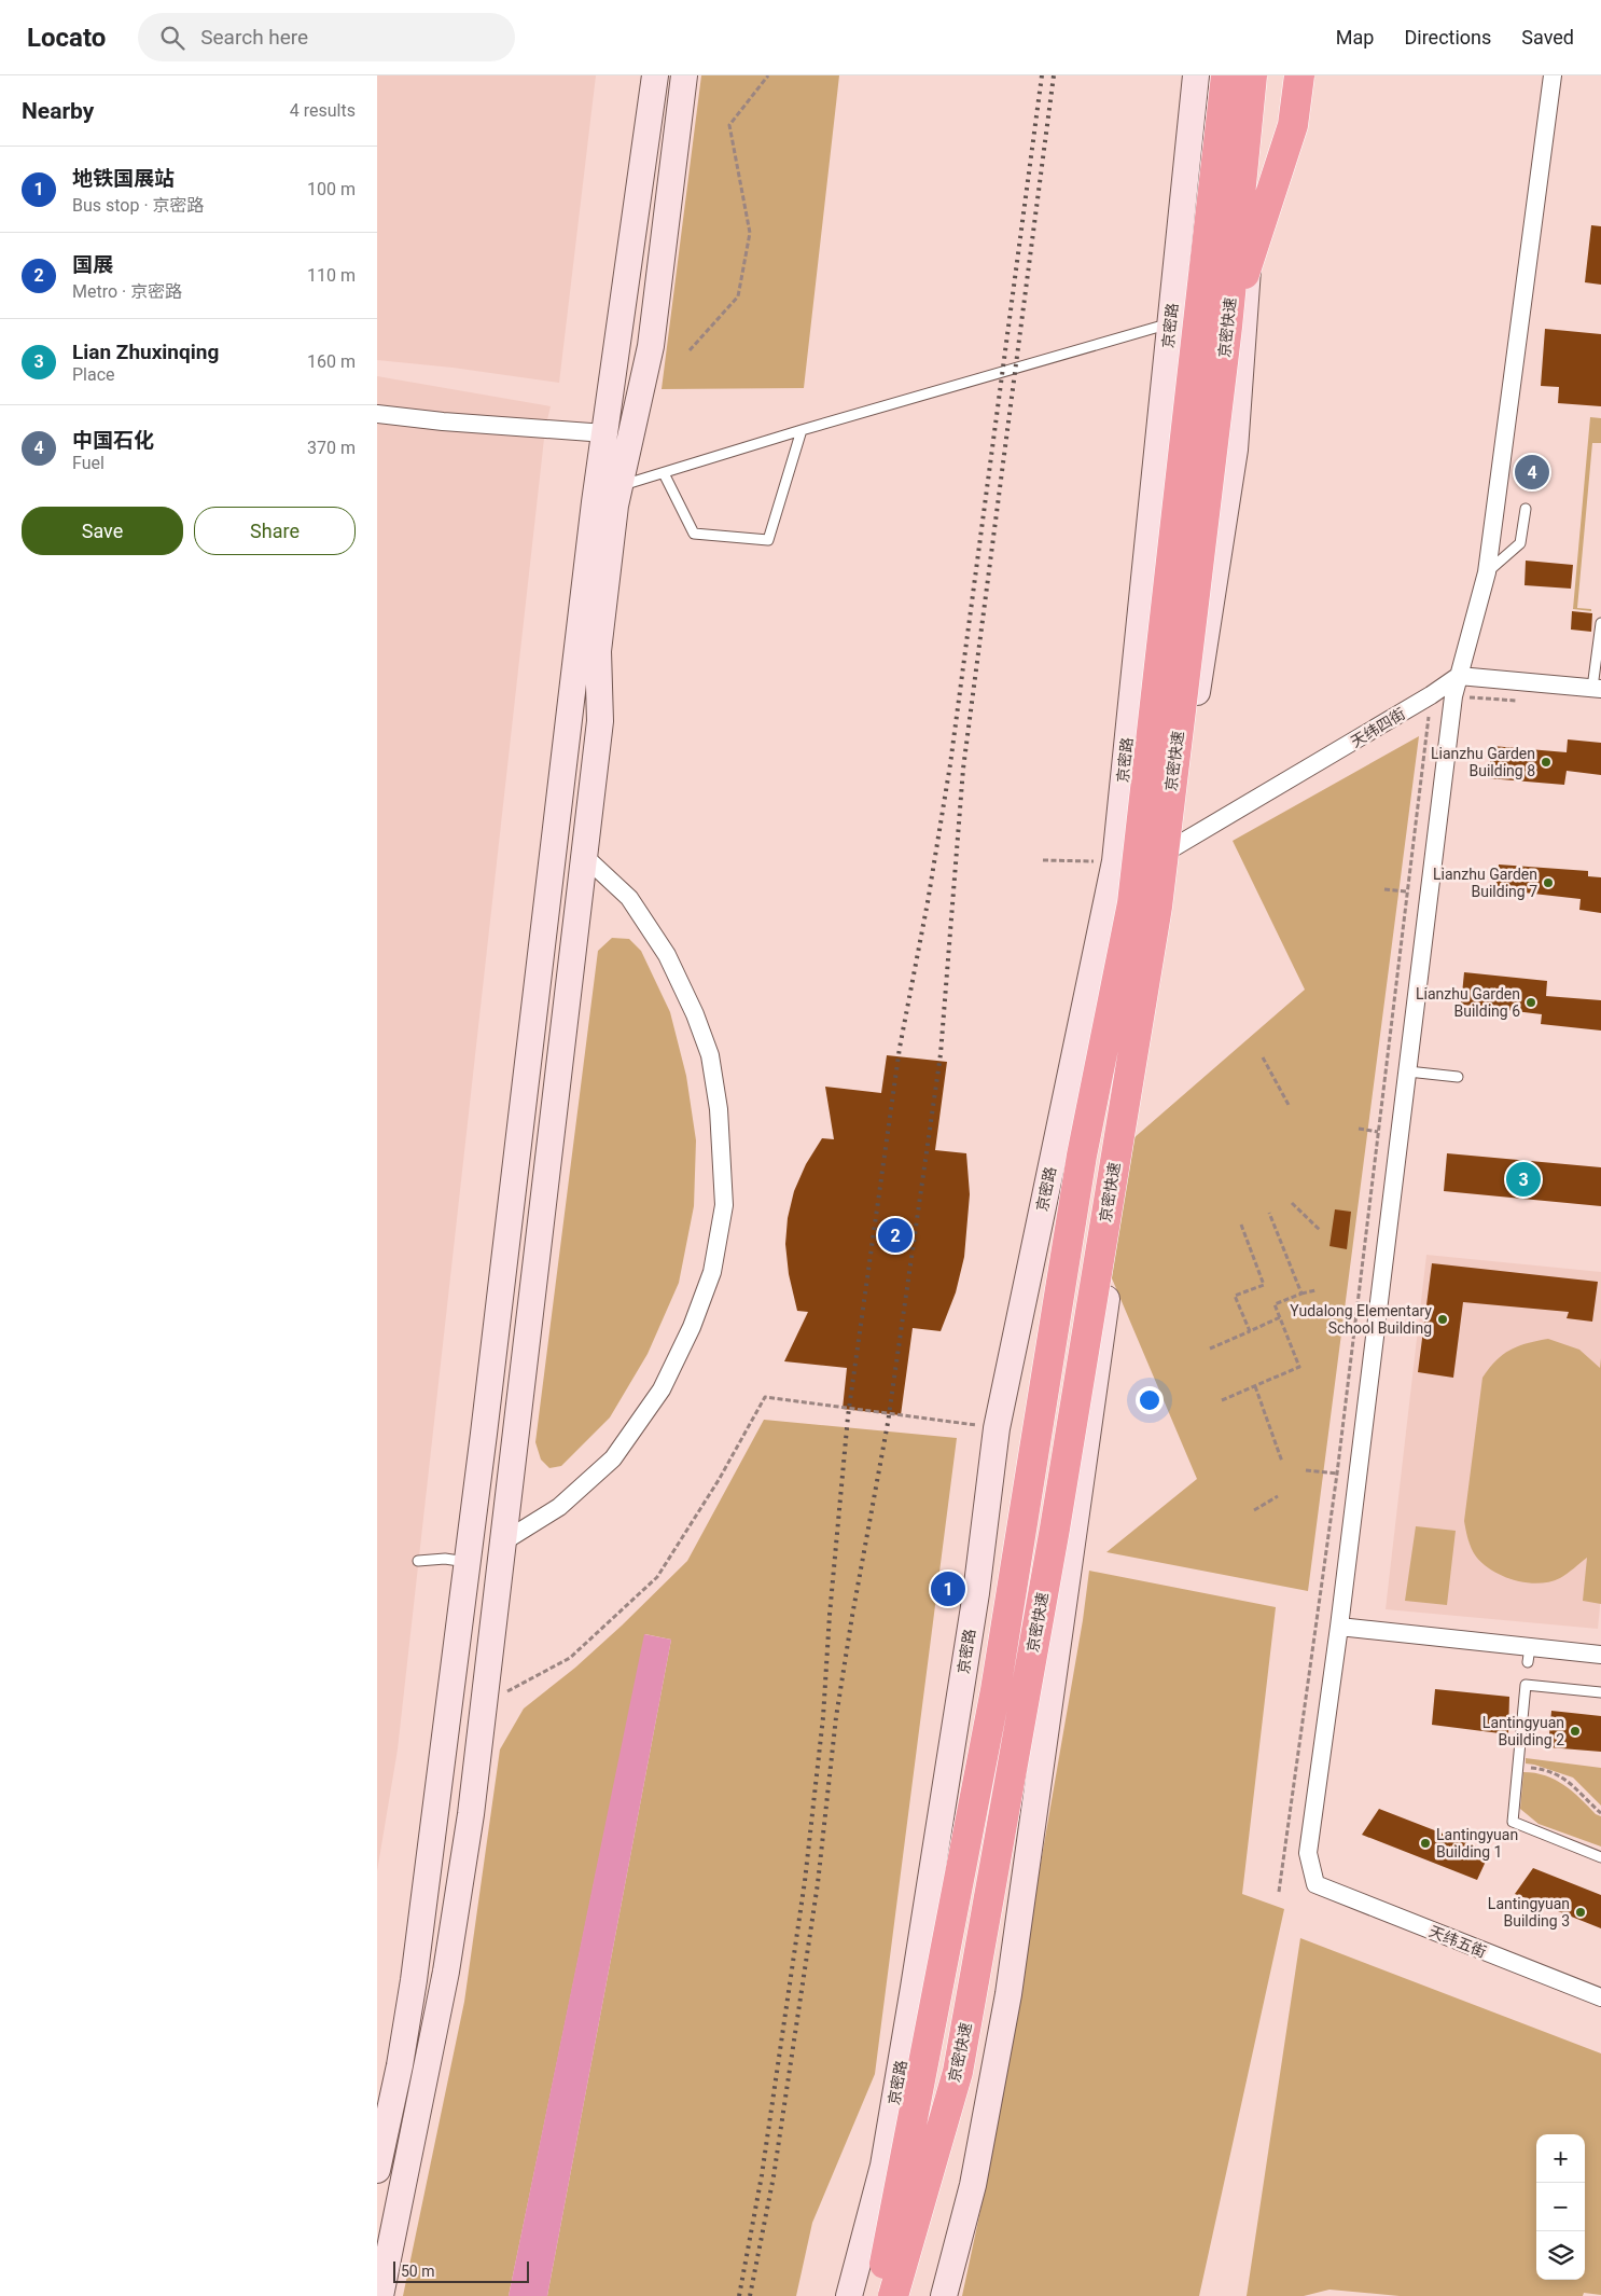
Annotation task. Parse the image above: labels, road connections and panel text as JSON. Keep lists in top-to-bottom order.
{
  "streets": {
    "highway": ["京密快速"],
    "main road": ["京密路"],
    "street": ["天纬四街", "天纬五街"]
  },
  "places": [
    "Lianzhu Garden Building 8",
    "Lianzhu Garden Building 7",
    "Lianzhu Garden Building 6",
    "Yudalong Elementary School Building",
    "Lantingyuan Building 2",
    "Lantingyuan Building 1",
    "Lantingyuan Building 3"
  ],
  "scale_bar": "50 m",
  "page": {
    "header": "Locato",
    "search": "Search here",
    "nav": ["Map", "Directions", "Saved"],
    "heading": ["Nearby", "4 results"],
    "list": [
      {
        "mark": "1",
        "name": "地铁国展站",
        "note": "Bus stop · 京密路",
        "value": "100 m"
      },
      {
        "mark": "2",
        "name": "国展",
        "note": "Metro · 京密路",
        "value": "110 m"
      },
      {
        "mark": "3",
        "name": "Lian Zhuxinqing",
        "note": "Place",
        "value": "160 m"
      },
      {
        "mark": "4",
        "name": "中国石化",
        "note": "Fuel",
        "value": "370 m"
      }
    ],
    "pins": [
      "4",
      "3",
      "2",
      "1"
    ],
    "buttons": ["Save", "Share"],
    "map_buttons": ["+", "−"],
    "scale": "50 m"
  }
}
